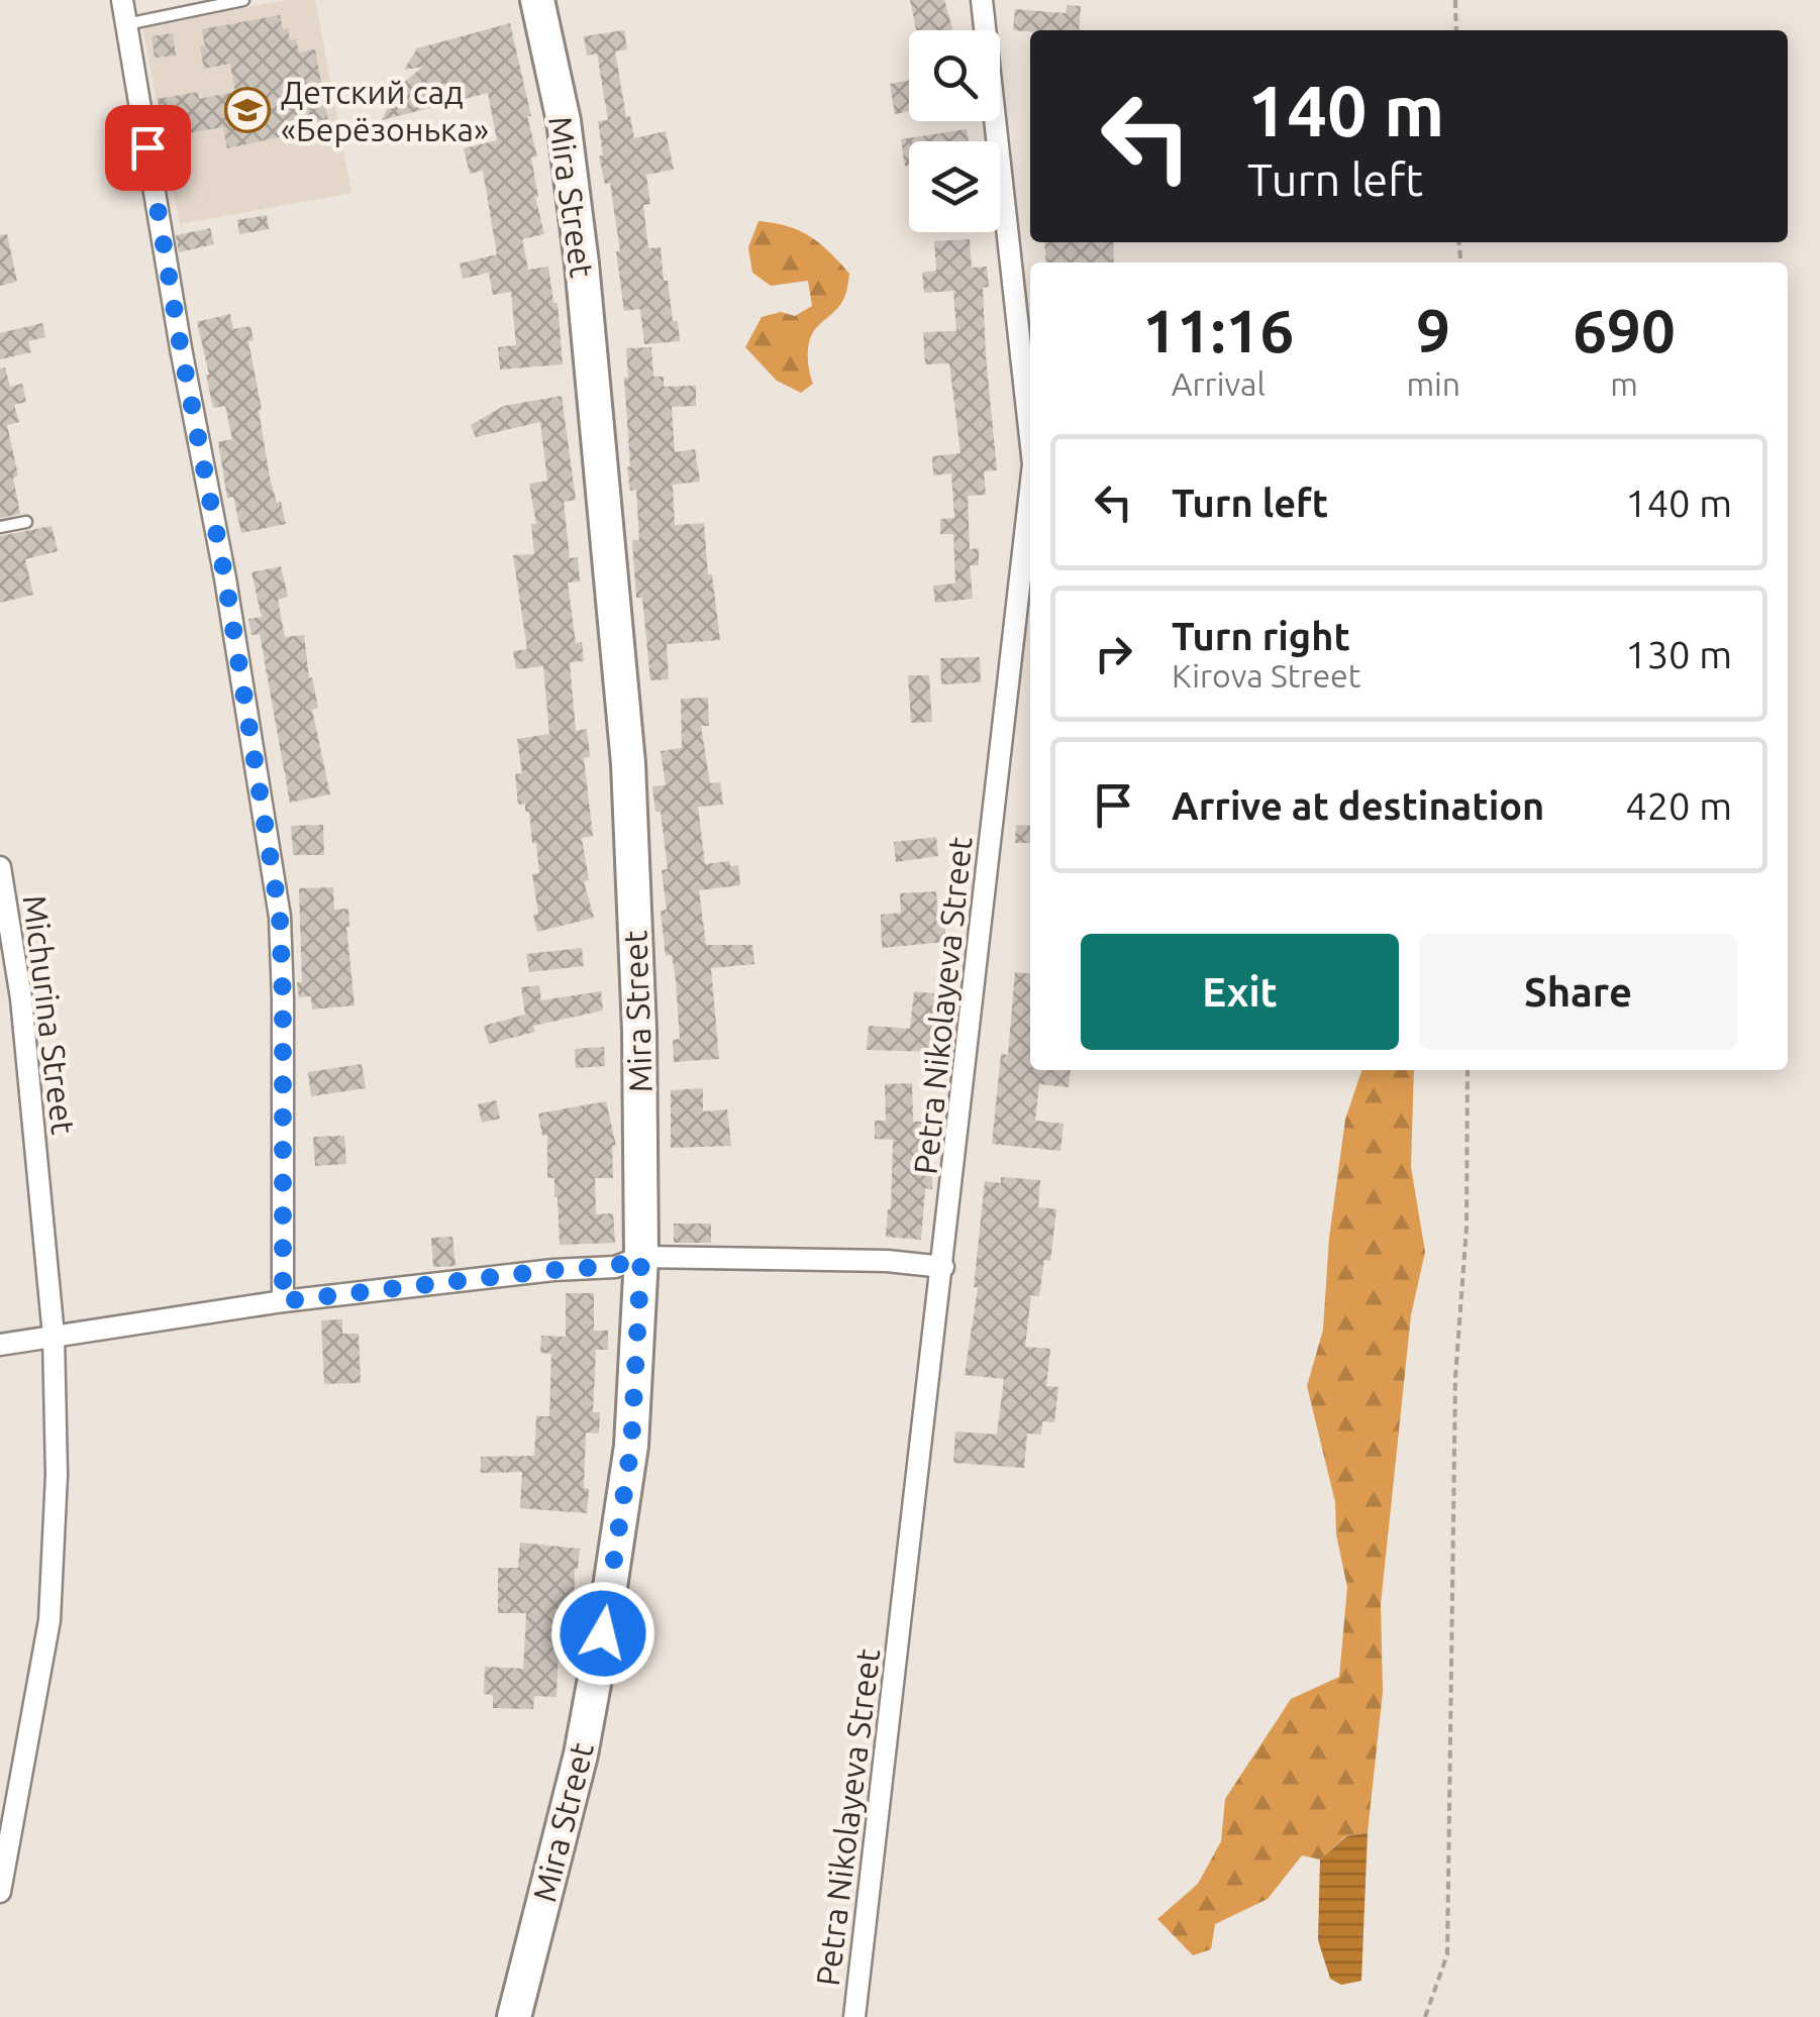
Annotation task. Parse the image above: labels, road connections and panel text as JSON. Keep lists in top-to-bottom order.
{
  "streets": {
    "main road": ["Mira Street"],
    "street": ["Petra Nikolayeva Street", "Michurina Street"]
  },
  "places": {
    "school or university": ["Детский сад «Берёзонька»"]
  },
  "page": {
    "turn": ["140 m", "Turn left"],
    "eta": [
      "11:16",
      "Arrival",
      "9",
      "min",
      "690",
      "m"
    ],
    "list": [
      {
        "name": "Turn left",
        "value": "140 m"
      },
      {
        "name": "Turn right",
        "note": "Kirova Street",
        "value": "130 m"
      },
      {
        "name": "Arrive at destination",
        "value": "420 m"
      }
    ],
    "buttons": ["Exit", "Share"]
  }
}
